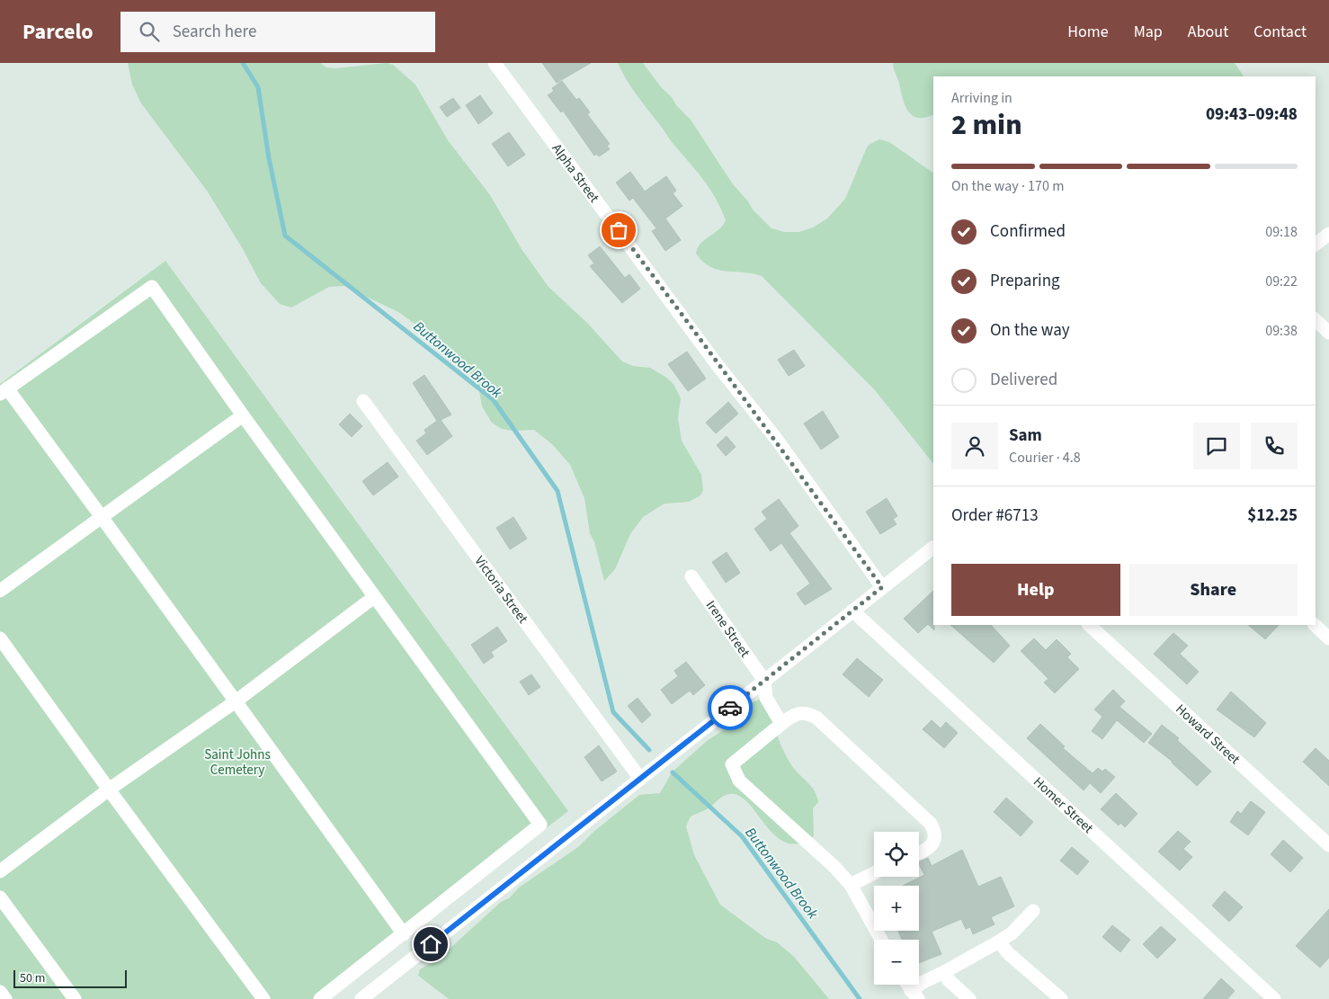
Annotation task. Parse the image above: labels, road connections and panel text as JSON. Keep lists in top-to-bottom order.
{
  "streets": {
    "street": [
      "Alpha Street",
      "Victoria Street",
      "Irene Street",
      "Howard Street",
      "Homer Street"
    ]
  },
  "water": ["Buttonwood Brook"],
  "parks": ["Saint Johns Cemetery"],
  "scale_bar": "50 m",
  "page": {
    "header": "Parcelo",
    "search": "Search here",
    "nav": [
      "Home",
      "Map",
      "About",
      "Contact"
    ],
    "heading": ["2 min", "Arriving in", "09:43–09:48"],
    "panel": [
      "Sam",
      "Courier · 4.8",
      "Order #6713",
      "$12.25"
    ],
    "bar": "On the way · 170 m",
    "list": [
      ["Confirmed", "09:18"],
      ["Preparing", "09:22"],
      ["On the way", "09:38"],
      "Delivered"
    ],
    "buttons": ["Help", "Share"],
    "map_buttons": ["+", "−"],
    "scale": "50 m"
  }
}
